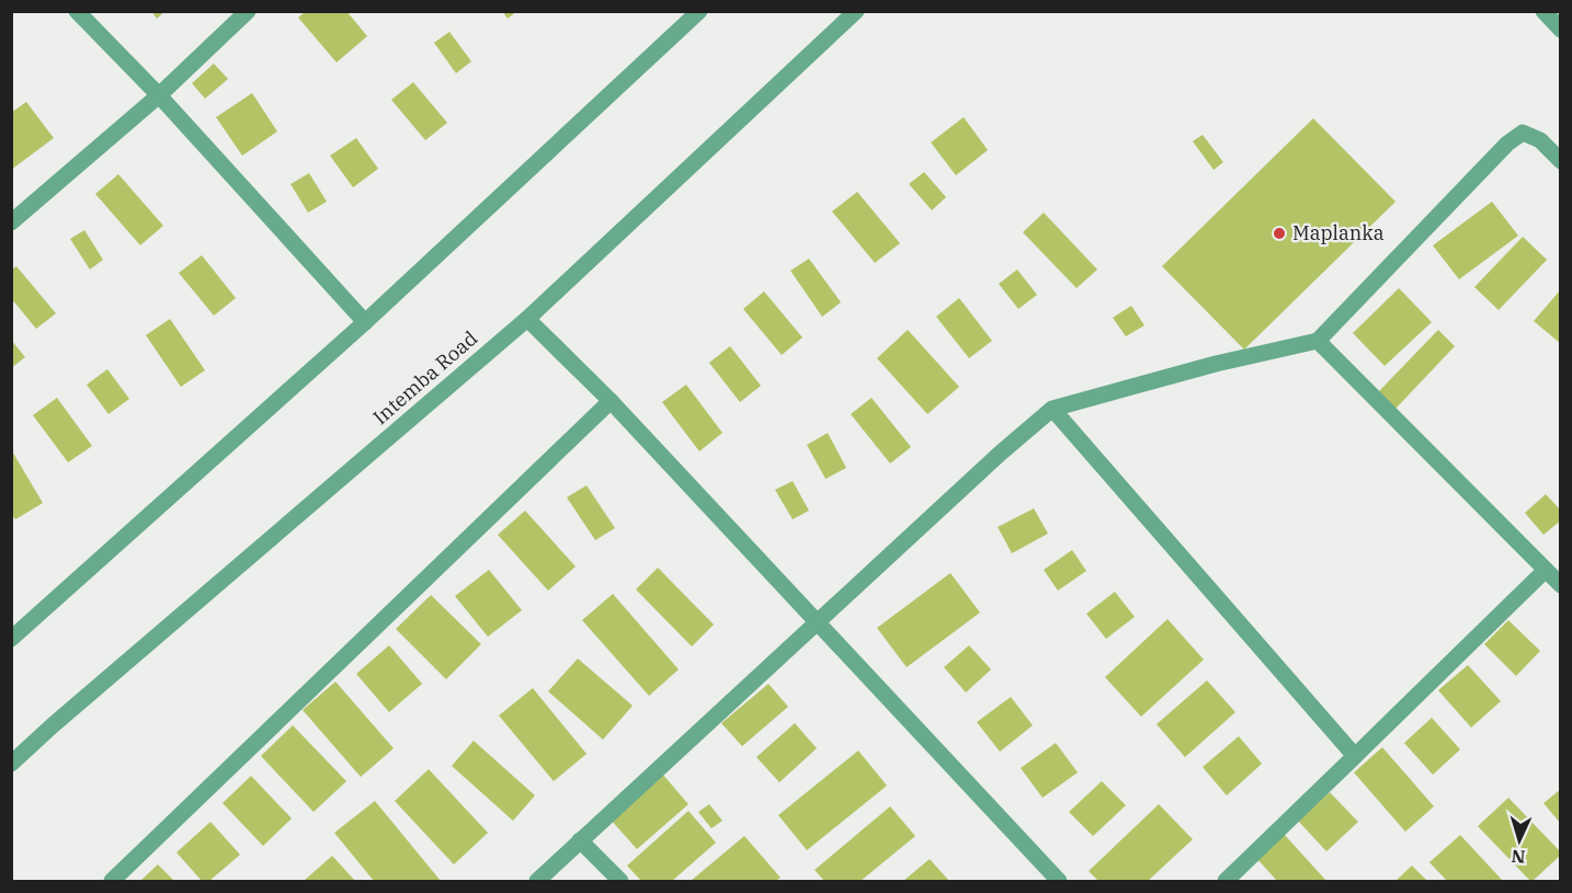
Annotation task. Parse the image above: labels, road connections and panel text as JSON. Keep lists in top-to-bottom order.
{
  "streets": {
    "street": ["Intemba Road"]
  },
  "places": ["Maplanka"],
  "north": "bottom"
}
